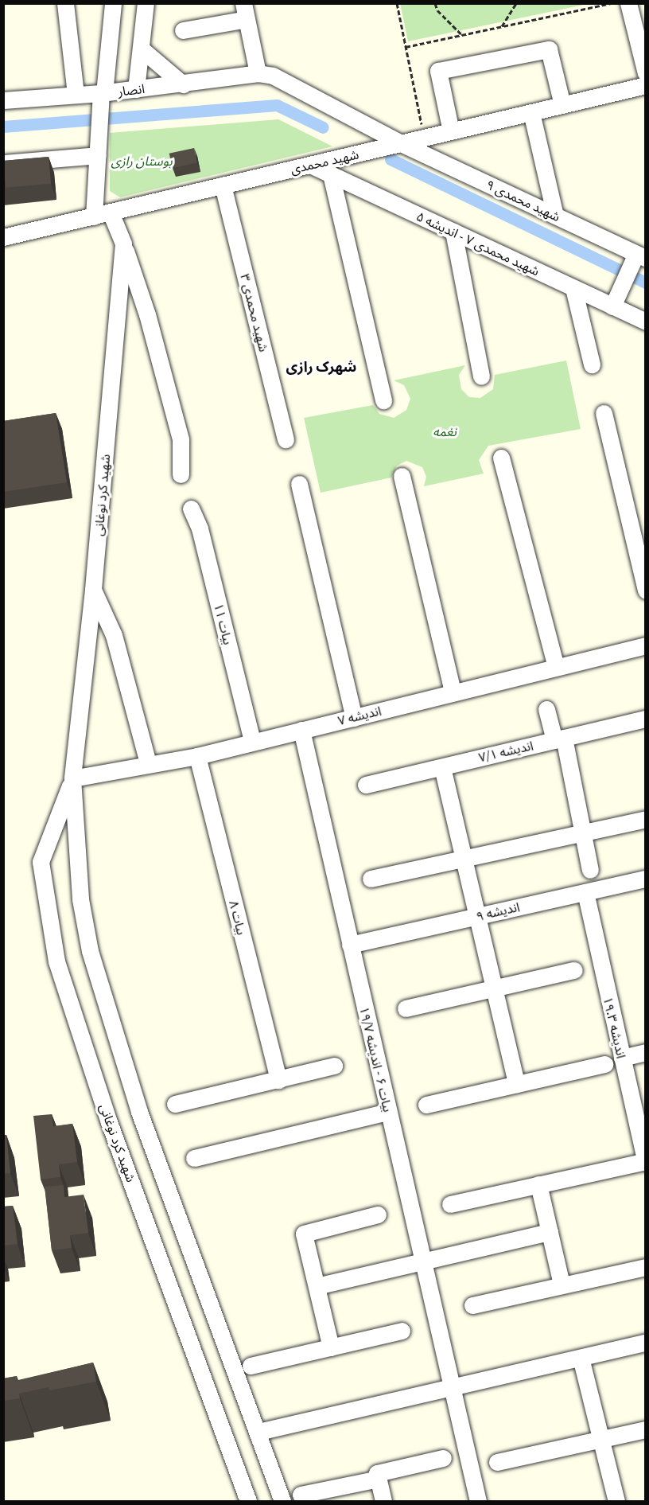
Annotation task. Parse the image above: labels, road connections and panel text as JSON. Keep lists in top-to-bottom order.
{
  "streets": {
    "street": [
      "انصار",
      "شهید محمدی",
      "شهید محمدی ۹",
      "شهید محمدی ۷ - اندیشه ۵",
      "شهید محمدی ۳",
      "شهید کرد نوغانی",
      "بیات ۱۱",
      "اندیشه ۷",
      "اندیشه ۷/۱",
      "اندیشه ۹",
      "بیات ۸",
      "اندیشه ۱۹.۳",
      "بیات ۶ - اندیشه ۱۹/۷"
    ]
  },
  "crossings": [
    ["انصار", "شهید محمدی ۹"],
    ["شهید محمدی", "شهید محمدی ۹"],
    ["شهید محمدی", "شهید محمدی ۷ - اندیشه ۵"],
    ["شهید محمدی", "شهید محمدی ۳"],
    ["شهید محمدی", "شهید کرد نوغانی"],
    ["شهید کرد نوغانی", "اندیشه ۷"],
    ["بیات ۱۱", "اندیشه ۷"],
    ["اندیشه ۷", "بیات ۸"],
    ["اندیشه ۷", "بیات ۶ - اندیشه ۱۹/۷"],
    ["اندیشه ۹", "اندیشه ۱۹.۳"],
    ["اندیشه ۹", "بیات ۶ - اندیشه ۱۹/۷"]
  ],
  "districts": ["شهرک رازی"],
  "parks": ["بوستان رازی", "نغمه"]
}
